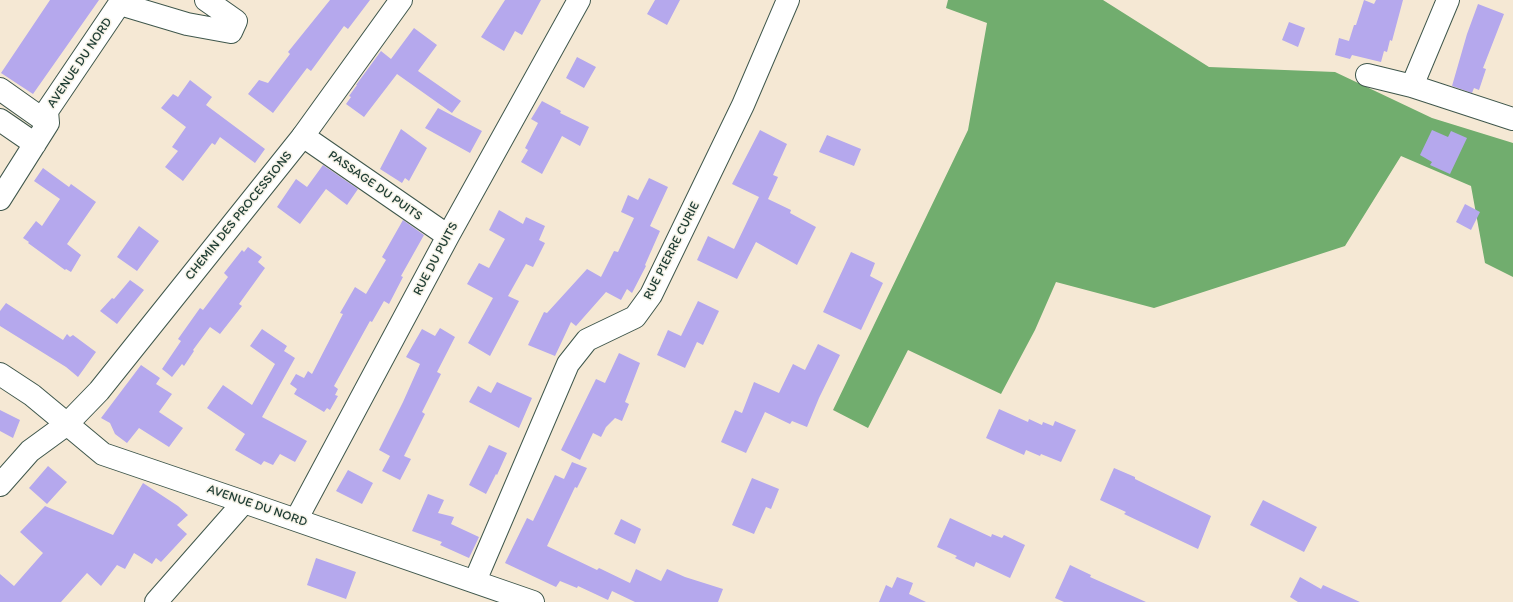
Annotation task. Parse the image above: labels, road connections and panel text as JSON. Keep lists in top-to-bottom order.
{
  "streets": {
    "street": [
      "AVENUE DU NORD",
      "PASSAGE DU PUITS",
      "CHEMIN DES PROCESSIONS",
      "RUE PIERRE CURIE",
      "RUE DU PUITS"
    ]
  },
  "crossings": [
    ["AVENUE DU NORD", "CHEMIN DES PROCESSIONS"],
    ["AVENUE DU NORD", "RUE PIERRE CURIE"],
    ["AVENUE DU NORD", "RUE DU PUITS"],
    ["PASSAGE DU PUITS", "CHEMIN DES PROCESSIONS"],
    ["PASSAGE DU PUITS", "RUE DU PUITS"]
  ]
}
